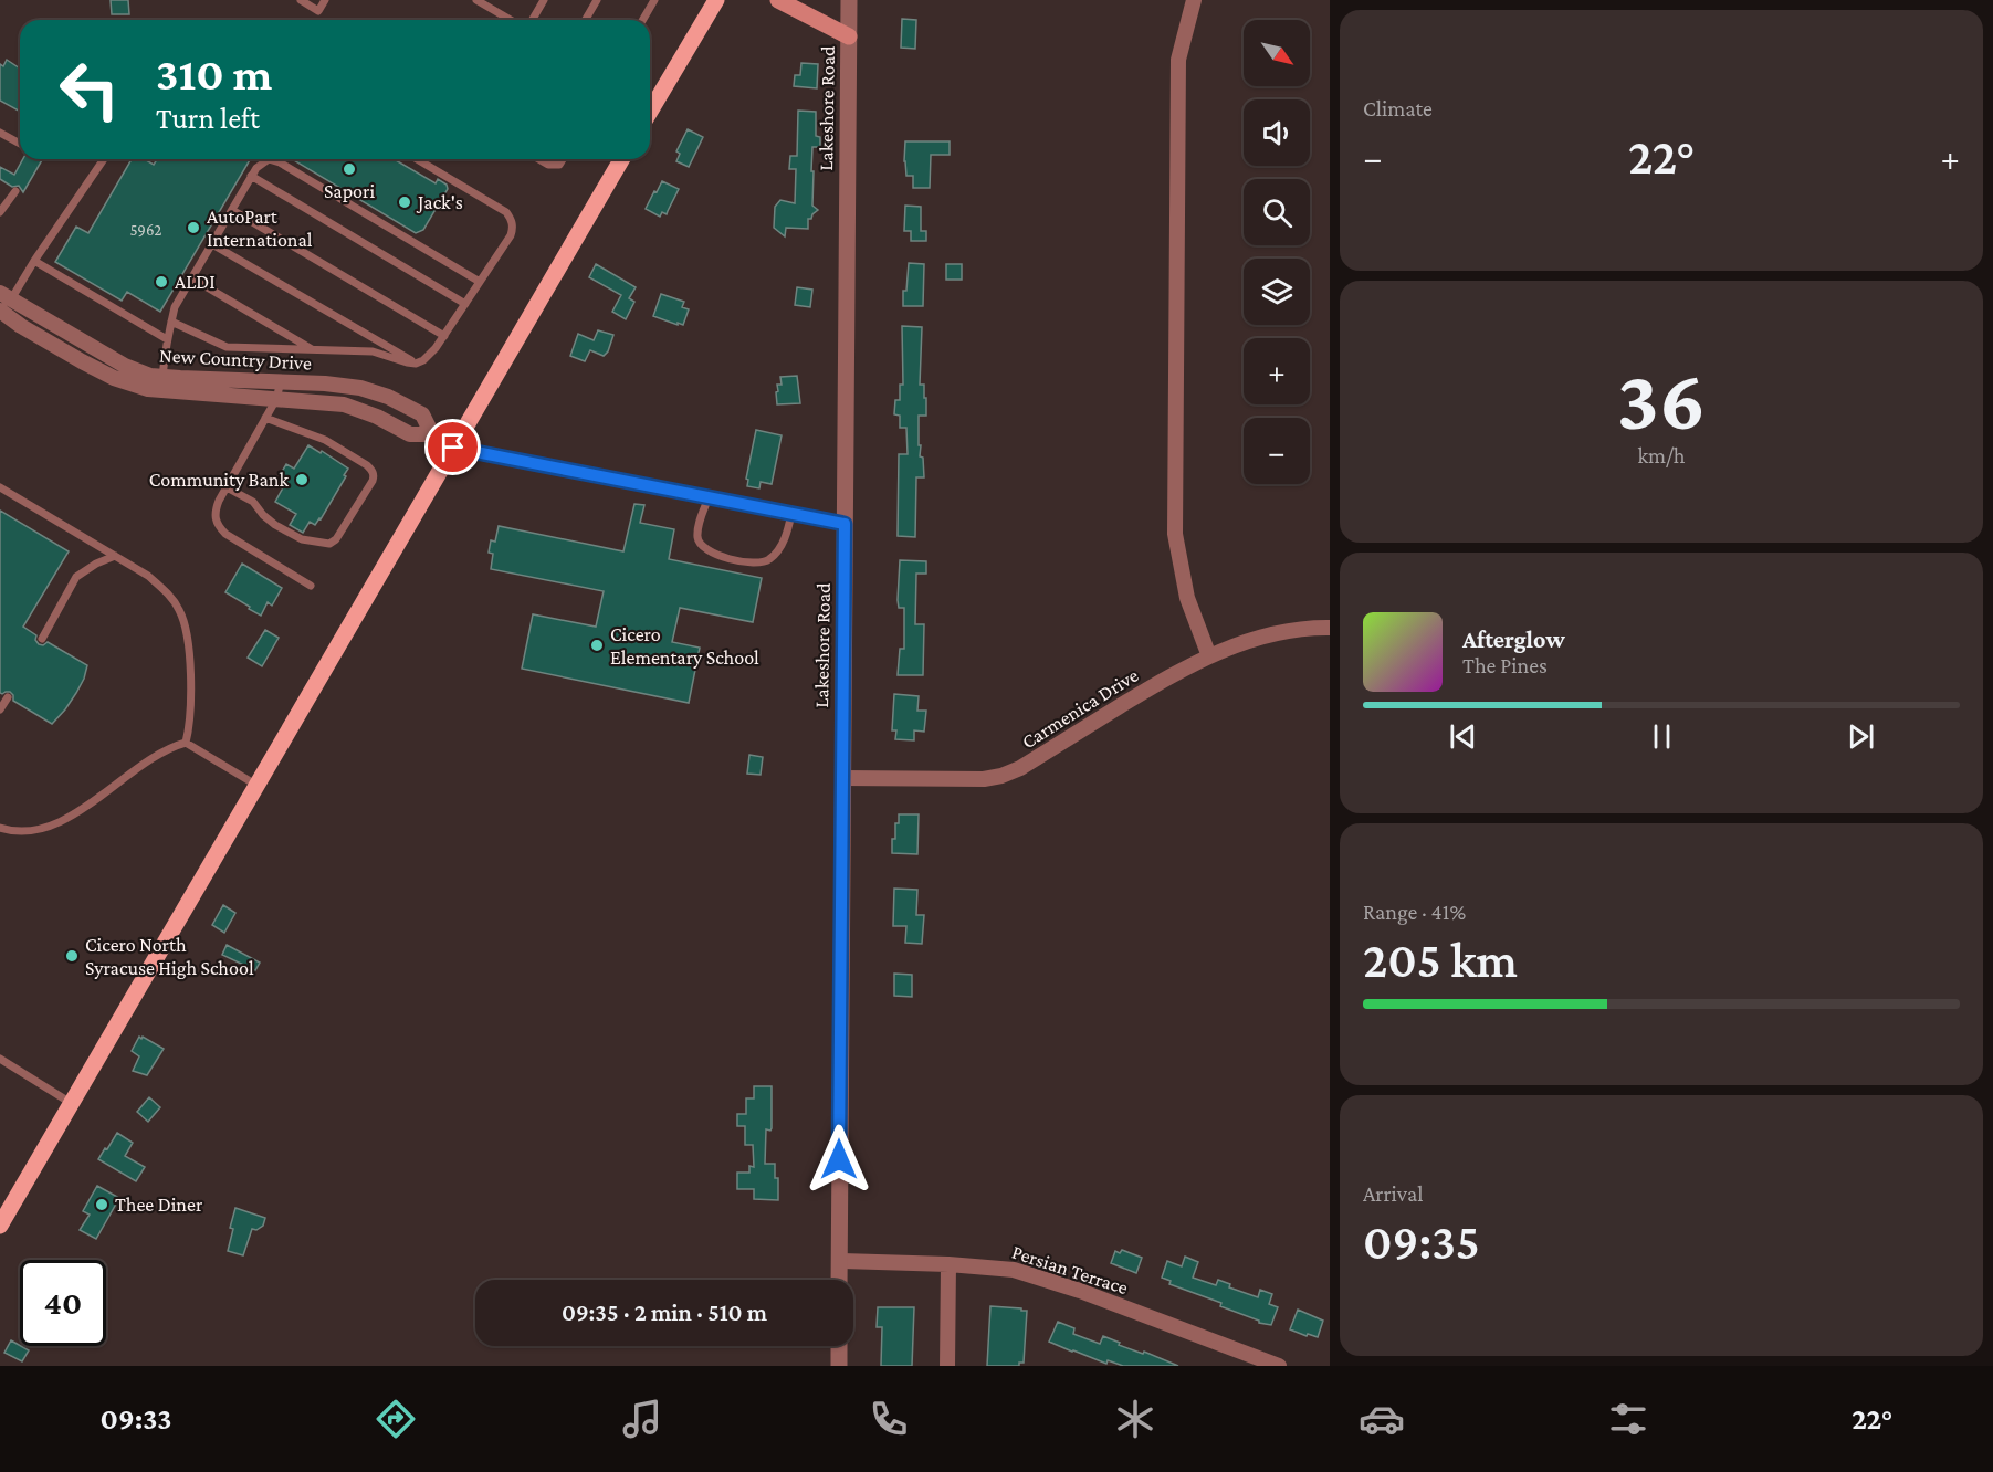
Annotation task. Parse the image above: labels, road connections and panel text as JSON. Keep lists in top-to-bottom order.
{
  "streets": {
    "street": [
      "Lakeshore Road",
      "New Country Drive",
      "Carmenica Drive",
      "Persian Terrace"
    ]
  },
  "crossings": [
    ["Lakeshore Road", "Carmenica Drive"],
    ["Lakeshore Road", "Persian Terrace"]
  ],
  "places": [
    "Sapori",
    "Jack's",
    "AutoPart International",
    "ALDI",
    "Community Bank",
    "Cicero Elementary School",
    "Cicero North Syracuse High School",
    "Thee Diner"
  ],
  "house_numbers": ["5962"],
  "north": "bottom right",
  "page": {
    "tile": [
      "Climate",
      ["36", "km/h"],
      ["Range · 41%", "205 km"],
      ["Arrival", "09:35"]
    ],
    "map_buttons": ["+", "−"],
    "turn": ["310 m", "Turn left"],
    "heat": ["−", "22°", "+"],
    "song": ["Afterglow", "The Pines"],
    "limit": "40",
    "trip": "09:35 · 2 min · 510 m",
    "tabs": ["09:33", "22°"]
  }
}
